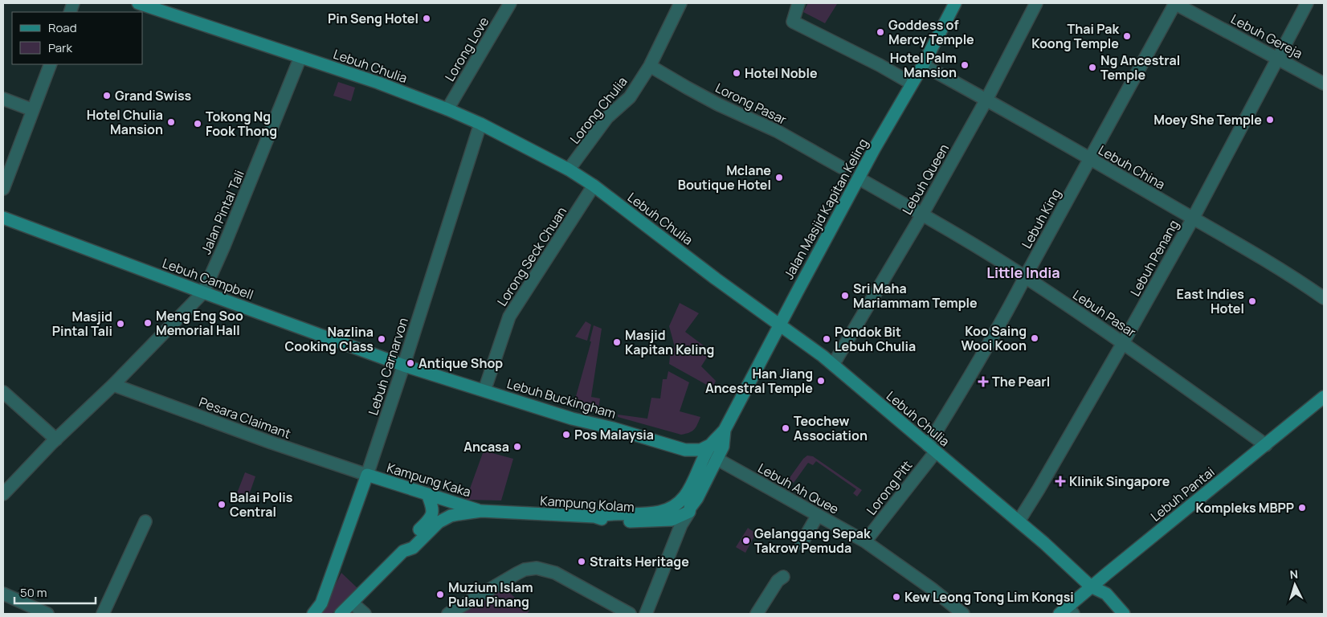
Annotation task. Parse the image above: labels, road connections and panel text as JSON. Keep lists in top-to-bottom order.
{
  "streets": {
    "main road": [
      "Lebuh Chulia",
      "Jalan Masjid Kapitan Keling",
      "Lebuh Campbell",
      "Lebuh Carnarvon",
      "Lebuh Buckingham",
      "Kampung Kaka",
      "Lebuh Pantai",
      "Kampung Kolam"
    ],
    "street": [
      "Lebuh Gereja",
      "Lorong Love",
      "Lorong Pasar",
      "Lorong Chulia",
      "Lebuh China",
      "Lebuh Queen",
      "Jalan Pintal Tali",
      "Lebuh King",
      "Lorong Seck Chuan",
      "Lebuh Penang",
      "Lebuh Pasar",
      "Pesara Claimant",
      "Lorong Pitt",
      "Lebuh Ah Quee"
    ]
  },
  "crossings": [
    ["Lebuh Gereja", "Lebuh King"],
    ["Lebuh Gereja", "Lebuh Penang"],
    ["Lorong Love", "Lebuh Chulia"],
    ["Lebuh Chulia", "Lorong Chulia"],
    ["Lebuh Chulia", "Lebuh Queen"],
    ["Lebuh Chulia", "Jalan Masjid Kapitan Keling"],
    ["Lebuh Chulia", "Jalan Pintal Tali"],
    ["Lebuh Chulia", "Lebuh King"],
    ["Lebuh Chulia", "Lorong Seck Chuan"],
    ["Lebuh Chulia", "Lebuh Penang"],
    ["Lebuh Chulia", "Lebuh Carnarvon"],
    ["Lebuh Chulia", "Lorong Pitt"],
    ["Lebuh Chulia", "Lebuh Pantai"],
    ["Lorong Pasar", "Lorong Chulia"],
    ["Lebuh China", "Lebuh Queen"],
    ["Lebuh China", "Jalan Masjid Kapitan Keling"],
    ["Lebuh China", "Lebuh King"],
    ["Lebuh China", "Lebuh Penang"],
    ["Lebuh Queen", "Lebuh Pasar"],
    ["Jalan Masjid Kapitan Keling", "Lebuh Pasar"],
    ["Jalan Masjid Kapitan Keling", "Lebuh Buckingham"],
    ["Jalan Masjid Kapitan Keling", "Lebuh Ah Quee"],
    ["Jalan Masjid Kapitan Keling", "Kampung Kolam"],
    ["Jalan Pintal Tali", "Lebuh Campbell"],
    ["Jalan Pintal Tali", "Pesara Claimant"],
    ["Lebuh King", "Lebuh Pasar"],
    ["Lebuh King", "Lorong Pitt"],
    ["Lorong Seck Chuan", "Lebuh Buckingham"],
    ["Lebuh Penang", "Lebuh Pasar"],
    ["Lebuh Campbell", "Lebuh Carnarvon"],
    ["Lebuh Campbell", "Lebuh Buckingham"],
    ["Lebuh Pasar", "Lebuh Pantai"],
    ["Lebuh Carnarvon", "Lebuh Buckingham"],
    ["Lebuh Carnarvon", "Pesara Claimant"],
    ["Lebuh Carnarvon", "Kampung Kaka"],
    ["Pesara Claimant", "Kampung Kaka"],
    ["Kampung Kaka", "Kampung Kolam"],
    ["Lorong Pitt", "Lebuh Ah Quee"]
  ],
  "districts": ["Little India"],
  "places": {
    "other": [
      "Pin Seng Hotel",
      "Goddess of Mercy Temple",
      "Thai Pak Koong Temple",
      "Hotel Palm Mansion",
      "Ng Ancestral Temple",
      "Hotel Noble",
      "Grand Swiss",
      "Moey She Temple",
      "Hotel Chulia Mansion",
      "Tokong Ng Fook Thong",
      "Mclane Boutique Hotel",
      "Sri Maha Mariammam Temple",
      "East Indies Hotel",
      "Meng Eng Soo Memorial Hall",
      "Masjid Pintal Tali",
      "Koo Saing Wooi Koon",
      "Nazlina Cooking Class",
      "Pondok Bit Lebuh Chulia",
      "Masjid Kapitan Keling",
      "Antique Shop",
      "Han Jiang Ancestral Temple",
      "Teochew Association",
      "Pos Malaysia",
      "Ancasa",
      "Balai Polis Central",
      "Kompleks MBPP",
      "Gelanggang Sepak Takrow Pemuda",
      "Straits Heritage",
      "Muzium Islam Pulau Pinang",
      "Kew Leong Tong Lim Kongsi"
    ],
    "health": ["The Pearl", "Klinik Singapore"]
  },
  "legend": ["Road", "Park"],
  "scale_bar": "50 m",
  "north": "top"
}
